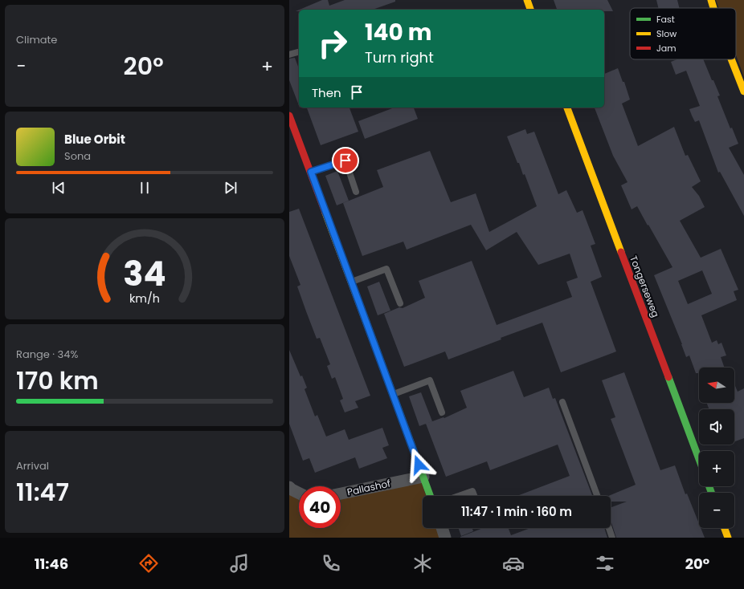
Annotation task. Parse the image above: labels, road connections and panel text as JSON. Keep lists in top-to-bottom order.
{
  "streets": {
    "street": ["Tongerseweg", "Pallashof"]
  },
  "legend": ["Fast", "Slow", "Jam"],
  "north": "left",
  "page": {
    "tile": [
      "Climate",
      ["Range · 34%", "170 km"],
      ["Arrival", "11:47"]
    ],
    "turn": ["140 m", "Turn right"],
    "heat": ["−", "20°", "+"],
    "then": "Then",
    "song": ["Blue Orbit", "Sona"],
    "map_buttons": ["+", "−"],
    "limit": "40",
    "trip": "11:47 · 1 min · 160 m",
    "tabs": ["11:46", "20°"],
    "gauge": ["34", "km/h"]
  }
}
